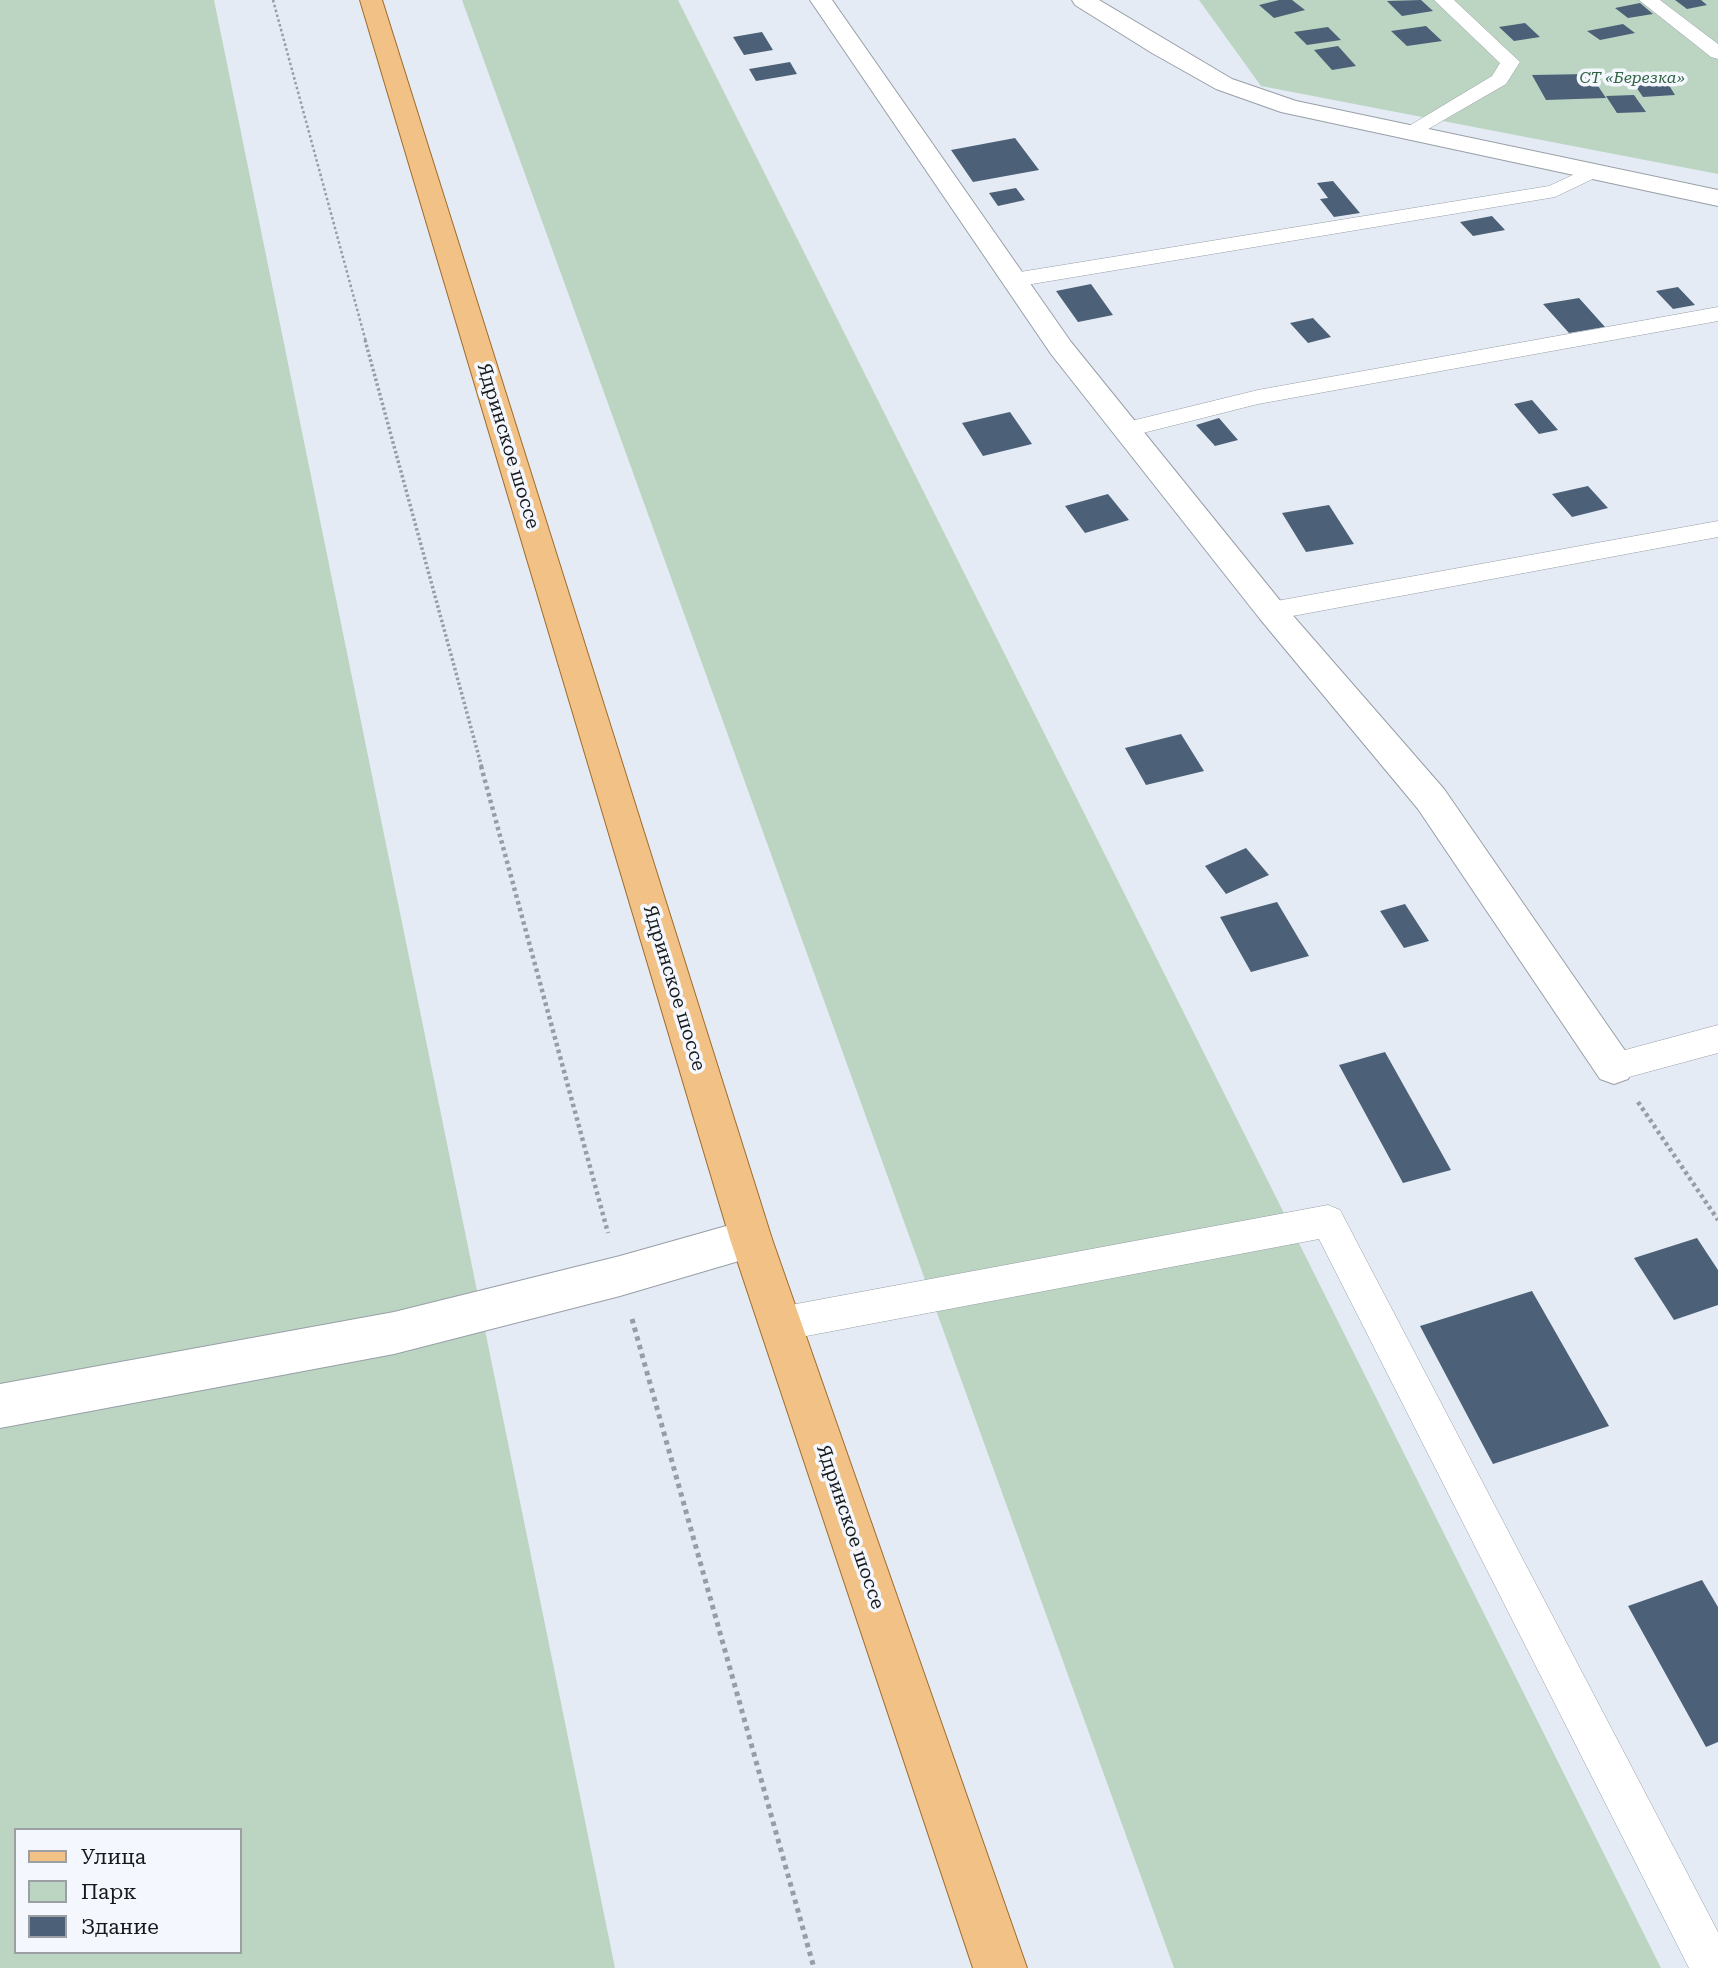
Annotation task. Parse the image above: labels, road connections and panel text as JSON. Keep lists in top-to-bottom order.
{
  "streets": {
    "main road": ["Ядринское шоссе"]
  },
  "parks": ["СТ «Березка»"],
  "legend": ["Улица", "Парк", "Здание"]
}
